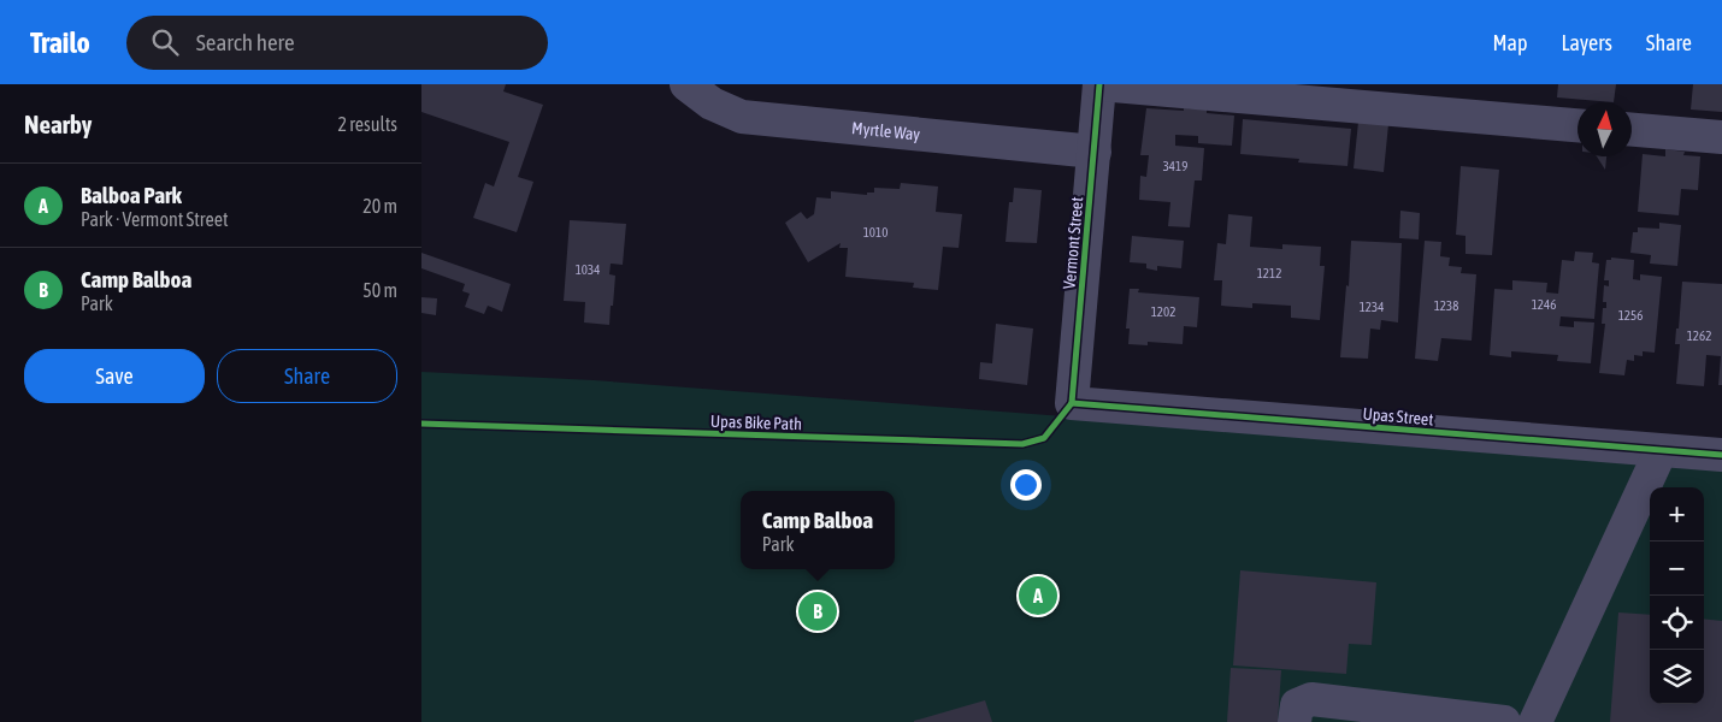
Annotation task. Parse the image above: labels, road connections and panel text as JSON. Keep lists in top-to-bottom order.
{
  "streets": {
    "street": ["Myrtle Way", "Vermont Street", "Upas Street"],
    "cycle path": ["Upas Bike Path"]
  },
  "crossings": [
    ["Myrtle Way", "Vermont Street"],
    ["Vermont Street", "Upas Street"]
  ],
  "house_numbers": [
    "3419",
    "1010",
    "1034",
    "1212",
    "1246",
    "1238",
    "1234",
    "1202",
    "1256",
    "1262"
  ],
  "north": "top",
  "page": {
    "header": "Trailo",
    "search": "Search here",
    "nav": ["Map", "Layers", "Share"],
    "heading": ["Nearby", "2 results"],
    "list": [
      {
        "mark": "A",
        "name": "Balboa Park",
        "note": "Park · Vermont Street",
        "value": "20 m"
      },
      {
        "mark": "B",
        "name": "Camp Balboa",
        "note": "Park",
        "value": "50 m"
      }
    ],
    "buttons": ["Save", "Share"],
    "map_buttons": ["+", "−"],
    "popup": ["Camp Balboa", "Park"],
    "pins": ["A", "B"]
  }
}
